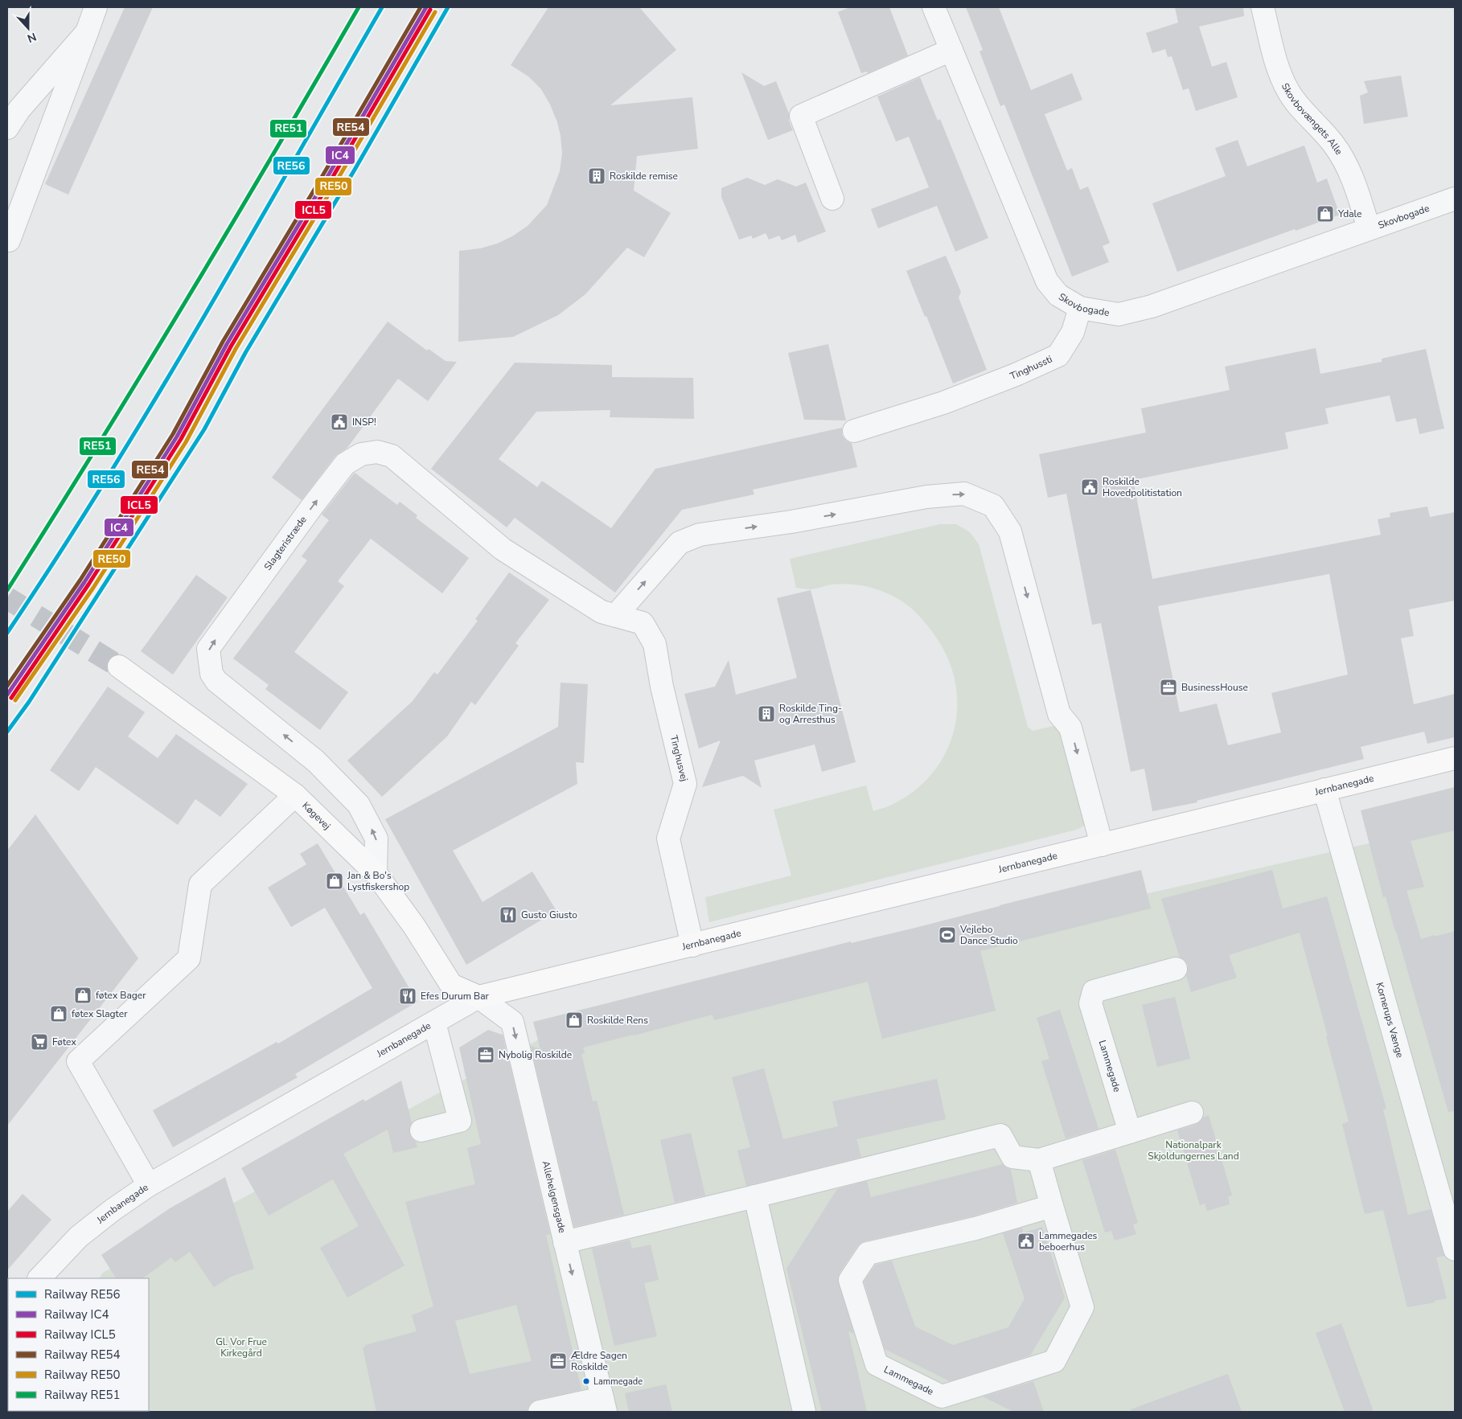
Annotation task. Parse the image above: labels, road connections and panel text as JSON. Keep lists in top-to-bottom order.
{
  "streets": {
    "main road": ["Jernbanegade", "Køgevej"],
    "street": [
      "Skovbovængets Alle",
      "Skovbogade",
      "Tinghussti",
      "Slagteristræde",
      "Tinghusvej",
      "Kornerups Vænge",
      "Lammegade",
      "Allehelgensgade"
    ]
  },
  "crossings": [
    ["Skovbovængets Alle", "Skovbogade"],
    ["Skovbogade", "Tinghussti"],
    ["Slagteristræde", "Tinghusvej"],
    ["Slagteristræde", "Køgevej"],
    ["Tinghusvej", "Jernbanegade"],
    ["Jernbanegade", "Køgevej"],
    ["Jernbanegade", "Kornerups Vænge"],
    ["Jernbanegade", "Allehelgensgade"],
    ["Køgevej", "Allehelgensgade"]
  ],
  "parks": ["Nationalpark Skjoldungernes Land", "Gl. Vor Frue Kirkegård"],
  "places": {
    "building": ["Roskilde remise", "Roskilde Ting- og Arresthus"],
    "shop": [
      "Ydale",
      "Jan & Bo's Lystfiskershop",
      "føtex Bager",
      "føtex Slagter",
      "Roskilde Rens"
    ],
    "public building": ["INSP!", "Roskilde Hovedpolitistation", "Lammegades beboerhus"],
    "office": ["BusinessHouse", "Nybolig Roskilde", "Ældre Sagen Roskilde"],
    "restaurant": ["Gusto Giusto", "Efes Durum Bar"],
    "sports": ["Vejlebo Dance Studio"],
    "supermarket": ["Føtex"],
    "other": ["Lammegade"]
  },
  "lines": [
    "rail line RE56",
    "rail line IC4",
    "rail line RE54",
    "rail line RE51",
    "rail line ICL5",
    "rail line RE50"
  ],
  "legend": [
    "Railway RE56",
    "Railway IC4",
    "Railway ICL5",
    "Railway RE54",
    "Railway RE50",
    "Railway RE51"
  ],
  "north": "bottom"
}
